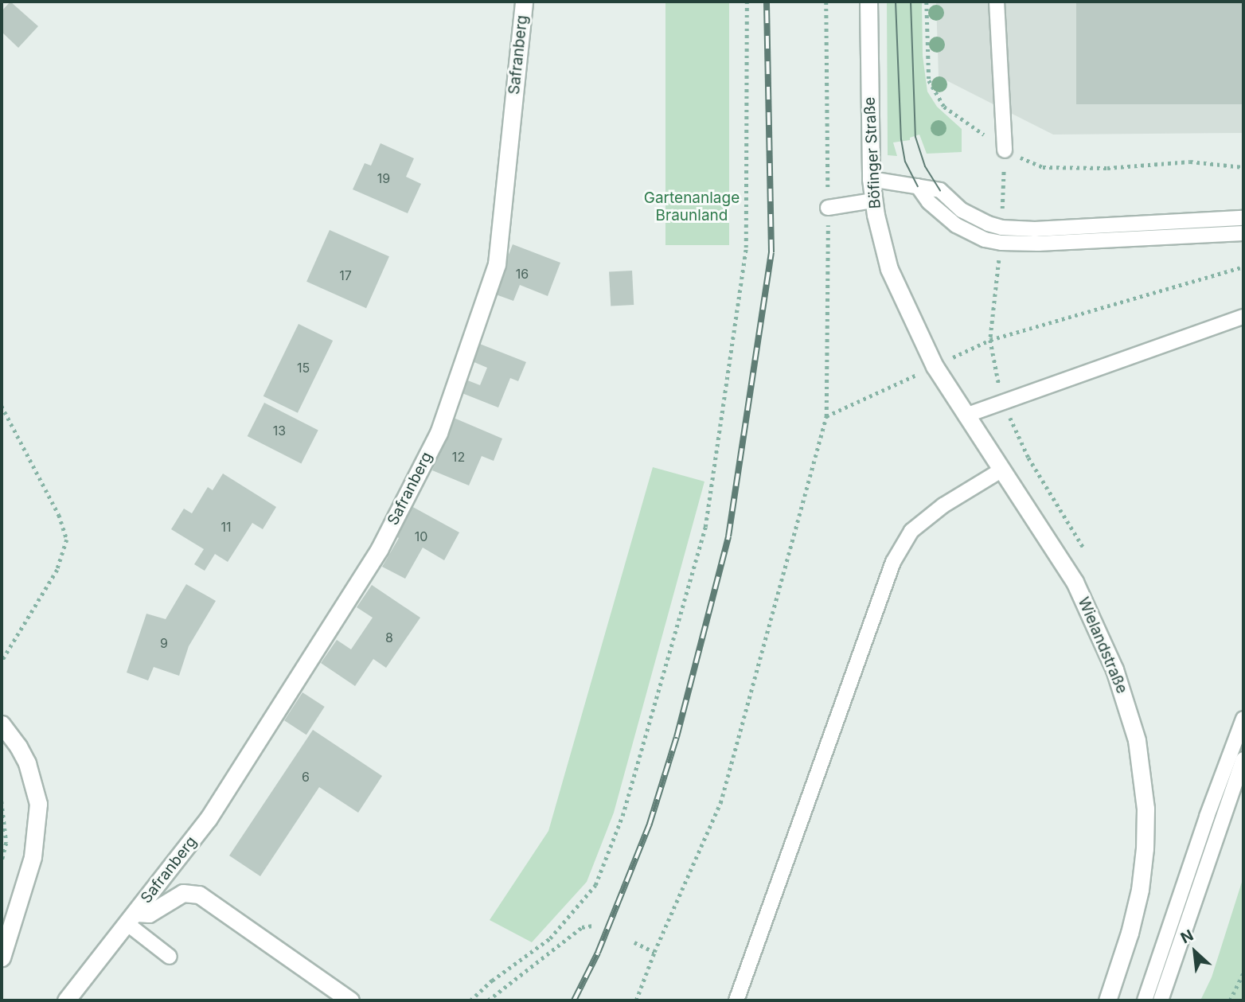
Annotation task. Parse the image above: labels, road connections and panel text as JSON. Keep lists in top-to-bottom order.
{
  "streets": {
    "street": ["Safranberg", "Böfinger Straße", "Wielandstraße"]
  },
  "crossings": [
    ["Böfinger Straße", "Wielandstraße"]
  ],
  "parks": ["Gartenanlage Braunland"],
  "house_numbers": [
    "19",
    "16",
    "17",
    "15",
    "13",
    "12",
    "11",
    "10",
    "8",
    "9",
    "6"
  ],
  "north": "top left"
}
